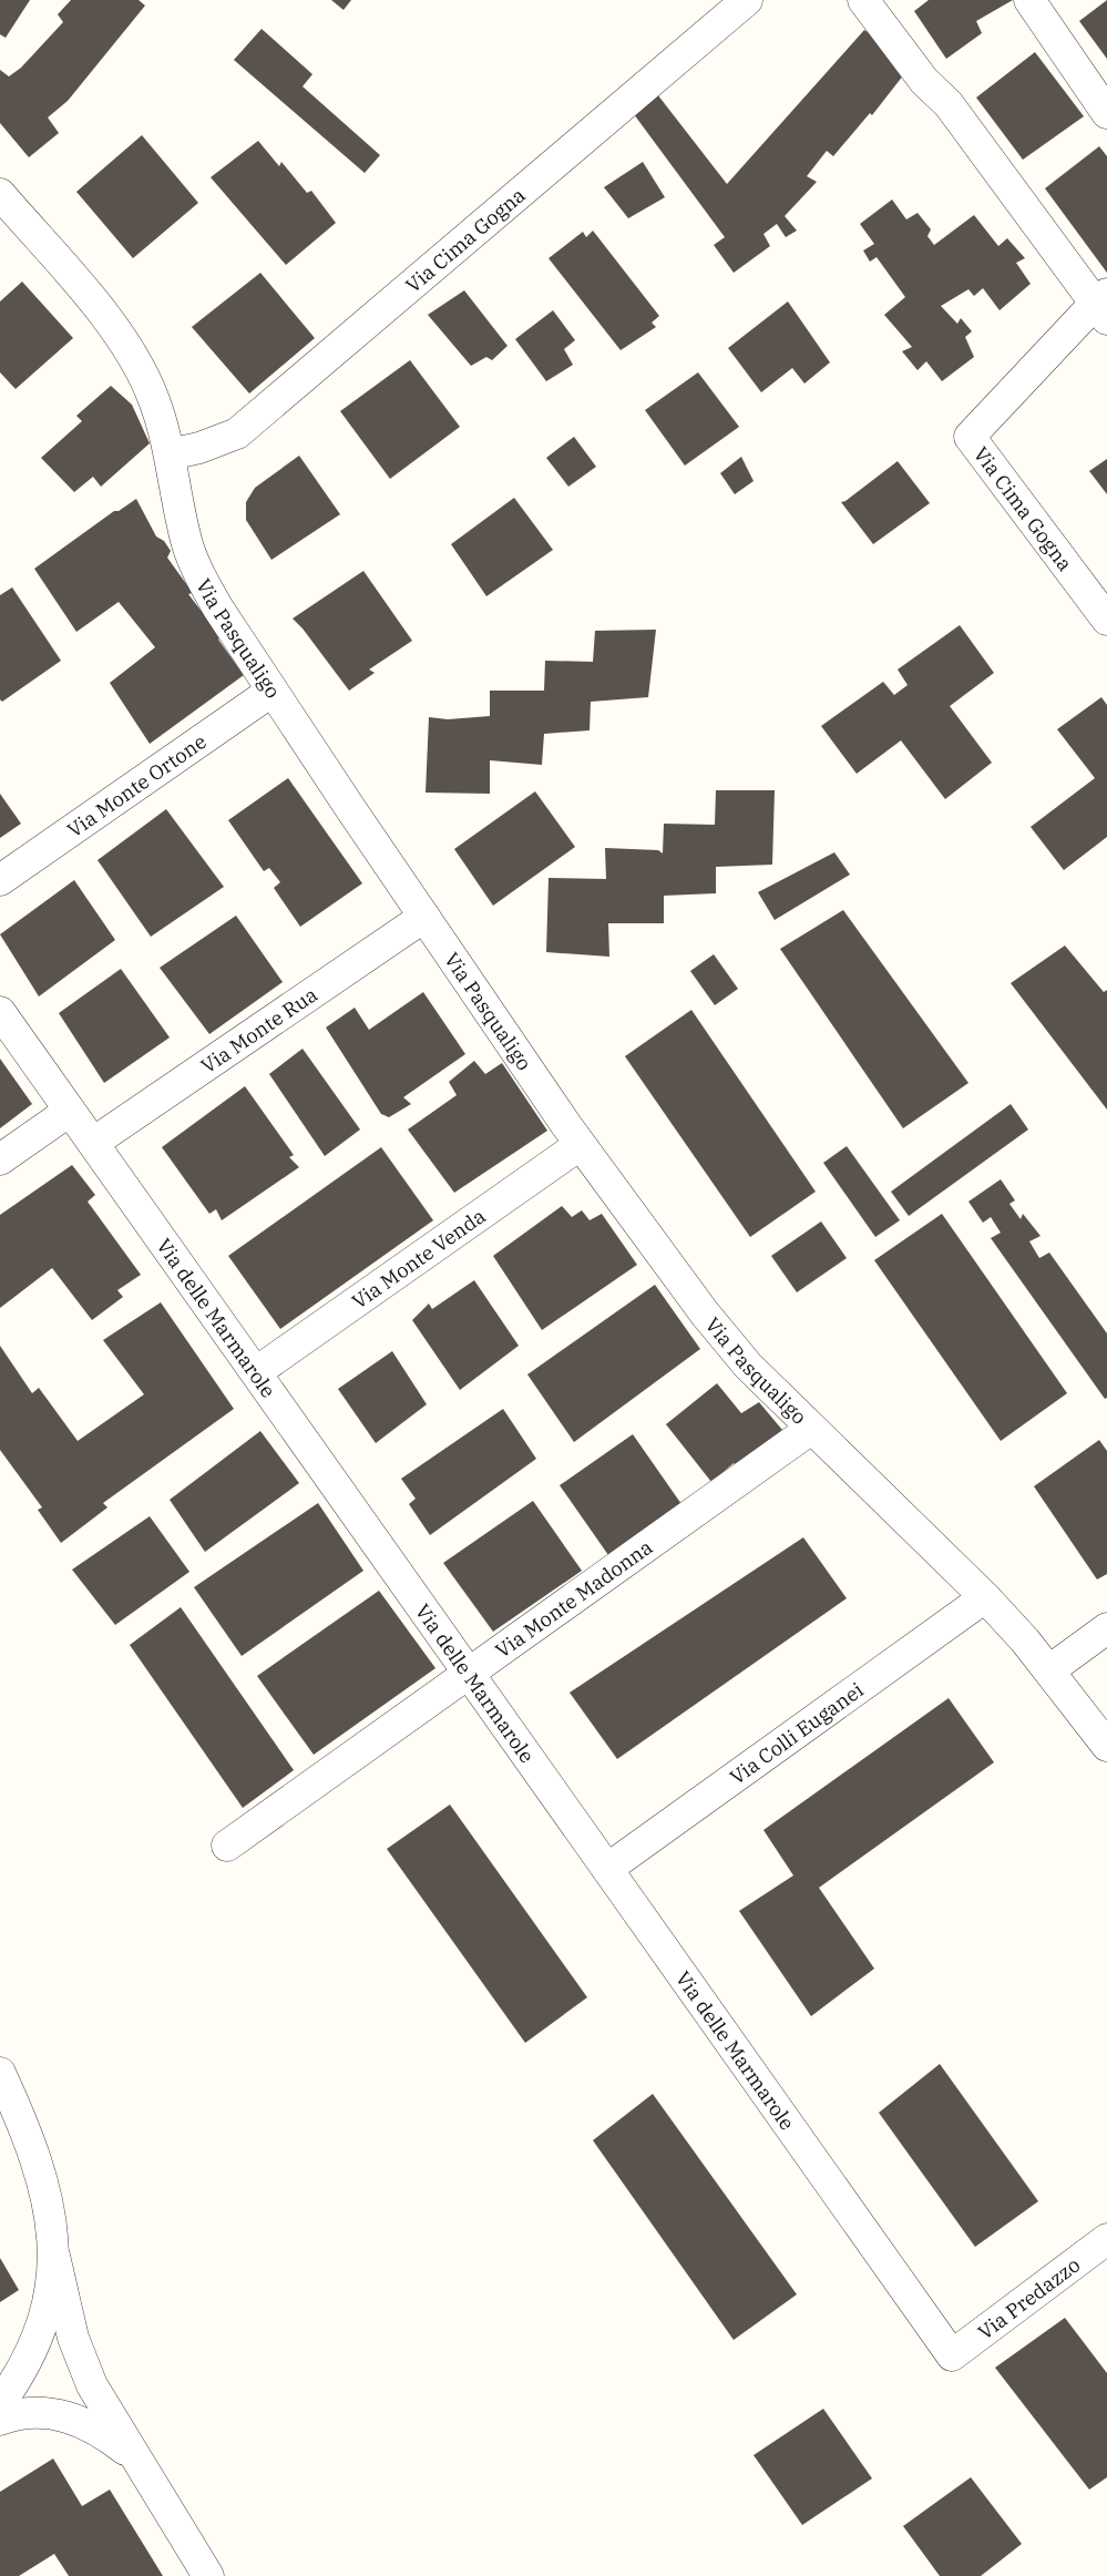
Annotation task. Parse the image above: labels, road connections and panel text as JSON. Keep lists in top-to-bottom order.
{
  "streets": {
    "street": [
      "Via Cima Gogna",
      "Via Pasqualigo",
      "Via Monte Ortone",
      "Via Monte Rua",
      "Via Monte Venda",
      "Via delle Marmarole",
      "Via Monte Madonna",
      "Via Colli Euganei",
      "Via Predazzo"
    ]
  },
  "crossings": [
    ["Via Cima Gogna", "Via Pasqualigo"],
    ["Via Pasqualigo", "Via Monte Ortone"],
    ["Via Pasqualigo", "Via Monte Rua"],
    ["Via Pasqualigo", "Via Monte Venda"],
    ["Via Pasqualigo", "Via Monte Madonna"],
    ["Via Pasqualigo", "Via Colli Euganei"],
    ["Via Monte Rua", "Via delle Marmarole"],
    ["Via Monte Venda", "Via delle Marmarole"],
    ["Via delle Marmarole", "Via Monte Madonna"],
    ["Via delle Marmarole", "Via Colli Euganei"],
    ["Via delle Marmarole", "Via Predazzo"]
  ]
}
